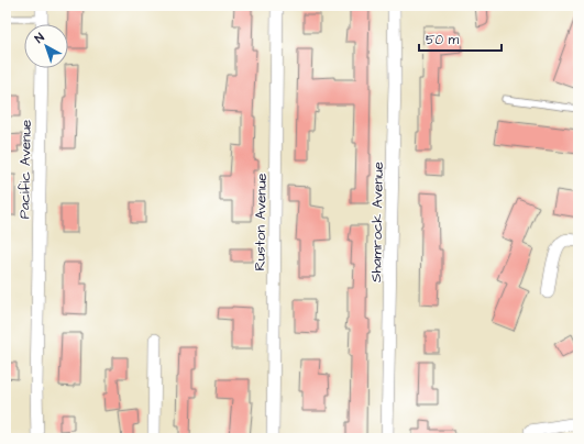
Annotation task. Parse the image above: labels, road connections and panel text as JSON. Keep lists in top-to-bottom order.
{
  "streets": {
    "street": ["Pacific Avenue", "Ruston Avenue", "Shamrock Avenue"]
  },
  "scale_bar": "50 m",
  "north": "top left"
}
